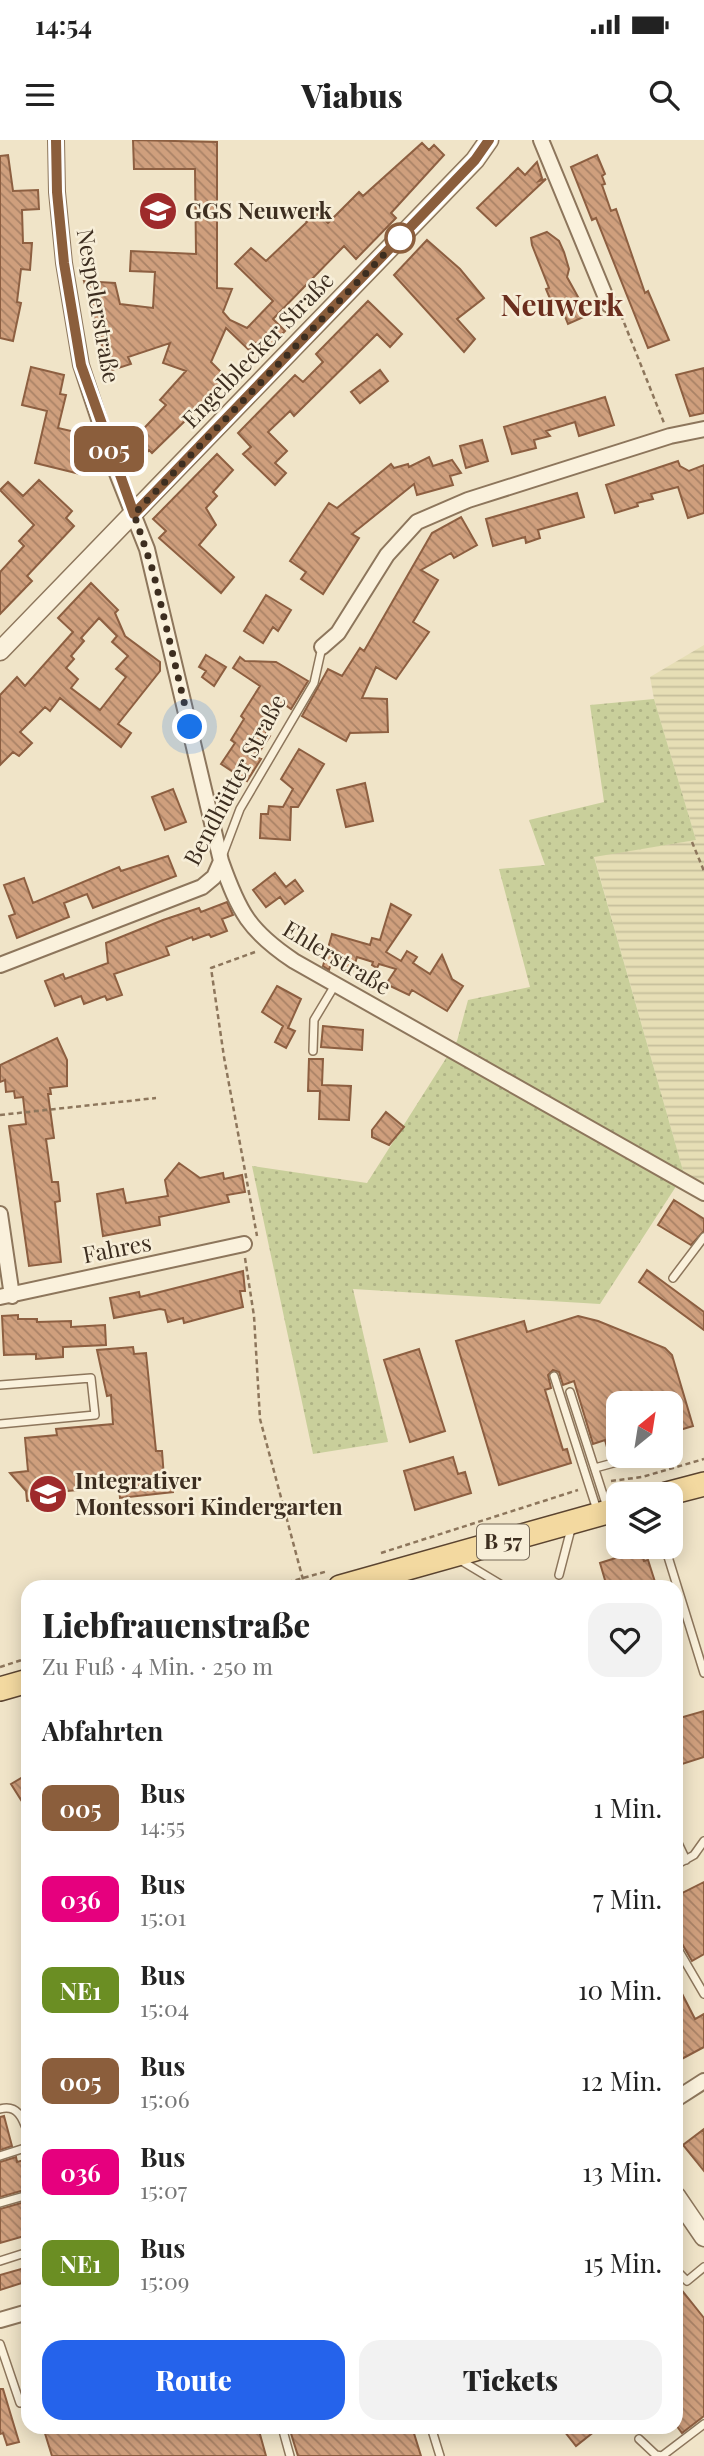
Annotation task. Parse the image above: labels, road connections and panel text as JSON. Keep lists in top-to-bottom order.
{
  "streets": {
    "main road": ["B 57"],
    "street": [
      "Nespelerstraße",
      "Engelblecker Straße",
      "Bendhütter Straße",
      "Ehlerstraße",
      "Fahres"
    ]
  },
  "crossings": [
    ["Nespelerstraße", "Engelblecker Straße"],
    ["Nespelerstraße", "Ehlerstraße"],
    ["Engelblecker Straße", "Ehlerstraße"],
    ["Bendhütter Straße", "Ehlerstraße"]
  ],
  "districts": ["Neuwerk"],
  "places": {
    "school or university": ["GGS Neuwerk", "Integrativer Montessori Kindergarten"]
  },
  "lines": ["bus line 005"],
  "north": "top right",
  "page": {
    "status": "14:54",
    "header": "Viabus",
    "on_map": "005",
    "heading": [
      ["Liebfrauenstraße", "Zu Fuß · 4 Min. · 250 m"],
      "Abfahrten"
    ],
    "list": [
      {
        "mark": "005",
        "name": "Bus",
        "note": "14:55",
        "value": "1 Min."
      },
      {
        "mark": "036",
        "name": "Bus",
        "note": "15:01",
        "value": "7 Min."
      },
      {
        "mark": "NE1",
        "name": "Bus",
        "note": "15:04",
        "value": "10 Min."
      },
      {
        "mark": "005",
        "name": "Bus",
        "note": "15:06",
        "value": "12 Min."
      },
      {
        "mark": "036",
        "name": "Bus",
        "note": "15:07",
        "value": "13 Min."
      },
      {
        "mark": "NE1",
        "name": "Bus",
        "note": "15:09",
        "value": "15 Min."
      }
    ],
    "buttons": ["Route", "Tickets"]
  }
}
